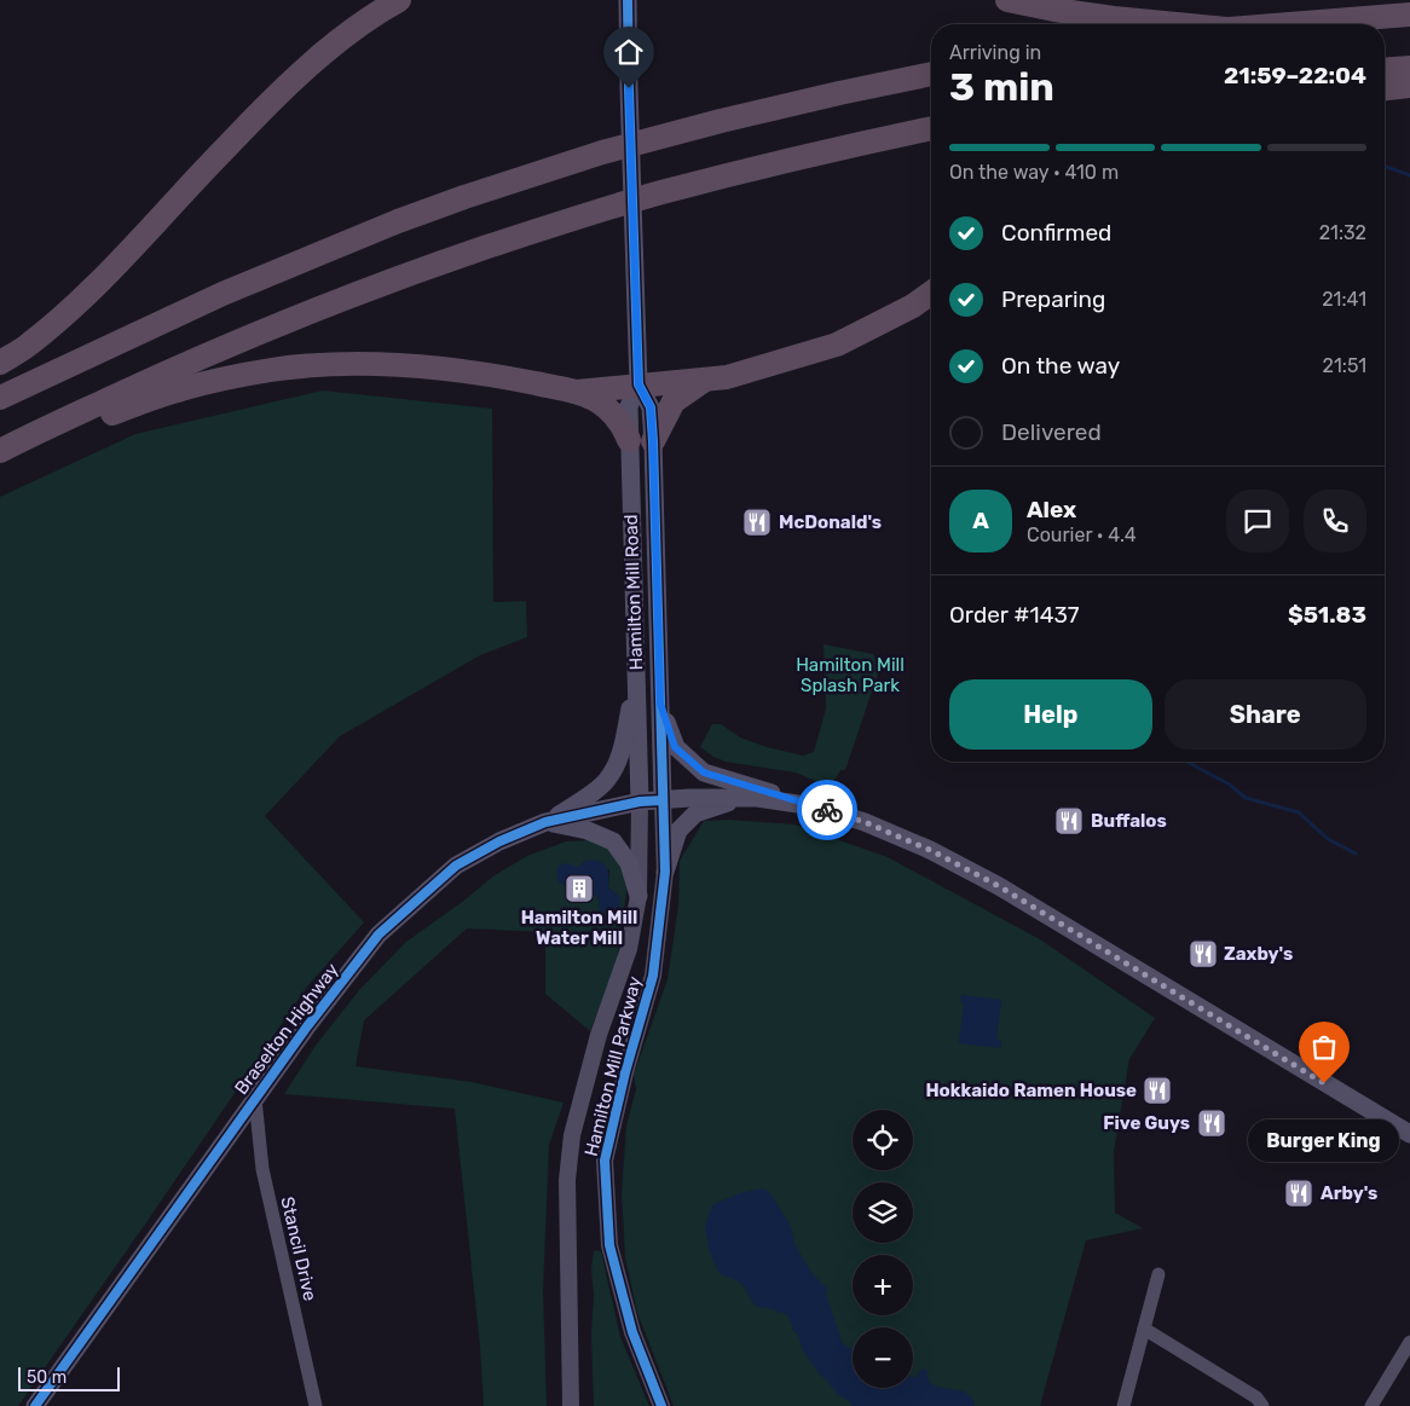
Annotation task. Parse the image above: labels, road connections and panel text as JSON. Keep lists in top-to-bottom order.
{
  "streets": {
    "main road": ["Hamilton Mill Road", "Braselton Highway"],
    "street": ["Hamilton Mill Parkway", "Stancil Drive"]
  },
  "crossings": [
    ["Hamilton Mill Road", "Braselton Highway"],
    ["Hamilton Mill Road", "Hamilton Mill Parkway"],
    ["Braselton Highway", "Hamilton Mill Parkway"],
    ["Braselton Highway", "Stancil Drive"]
  ],
  "parks": ["Hamilton Mill Splash Park"],
  "places": {
    "restaurant": [
      "McDonald's",
      "Buffalos",
      "Zaxby's",
      "Hokkaido Ramen House",
      "Five Guys",
      "Arby's"
    ],
    "building": ["Hamilton Mill Water Mill"],
    "other": ["Burger King"]
  },
  "scale_bar": "50 m",
  "page": {
    "heading": ["3 min", "Arriving in", "21:59–22:04"],
    "panel": [
      "Alex",
      "Courier · 4.4",
      "Order #1437",
      "$51.83"
    ],
    "bar": "On the way · 410 m",
    "list": [
      ["Confirmed", "21:32"],
      ["Preparing", "21:41"],
      ["On the way", "21:51"],
      "Delivered"
    ],
    "round": "A",
    "buttons": ["Help", "Share"],
    "map_buttons": ["+", "−"],
    "bubble": "Burger King",
    "scale": "50 m"
  }
}
